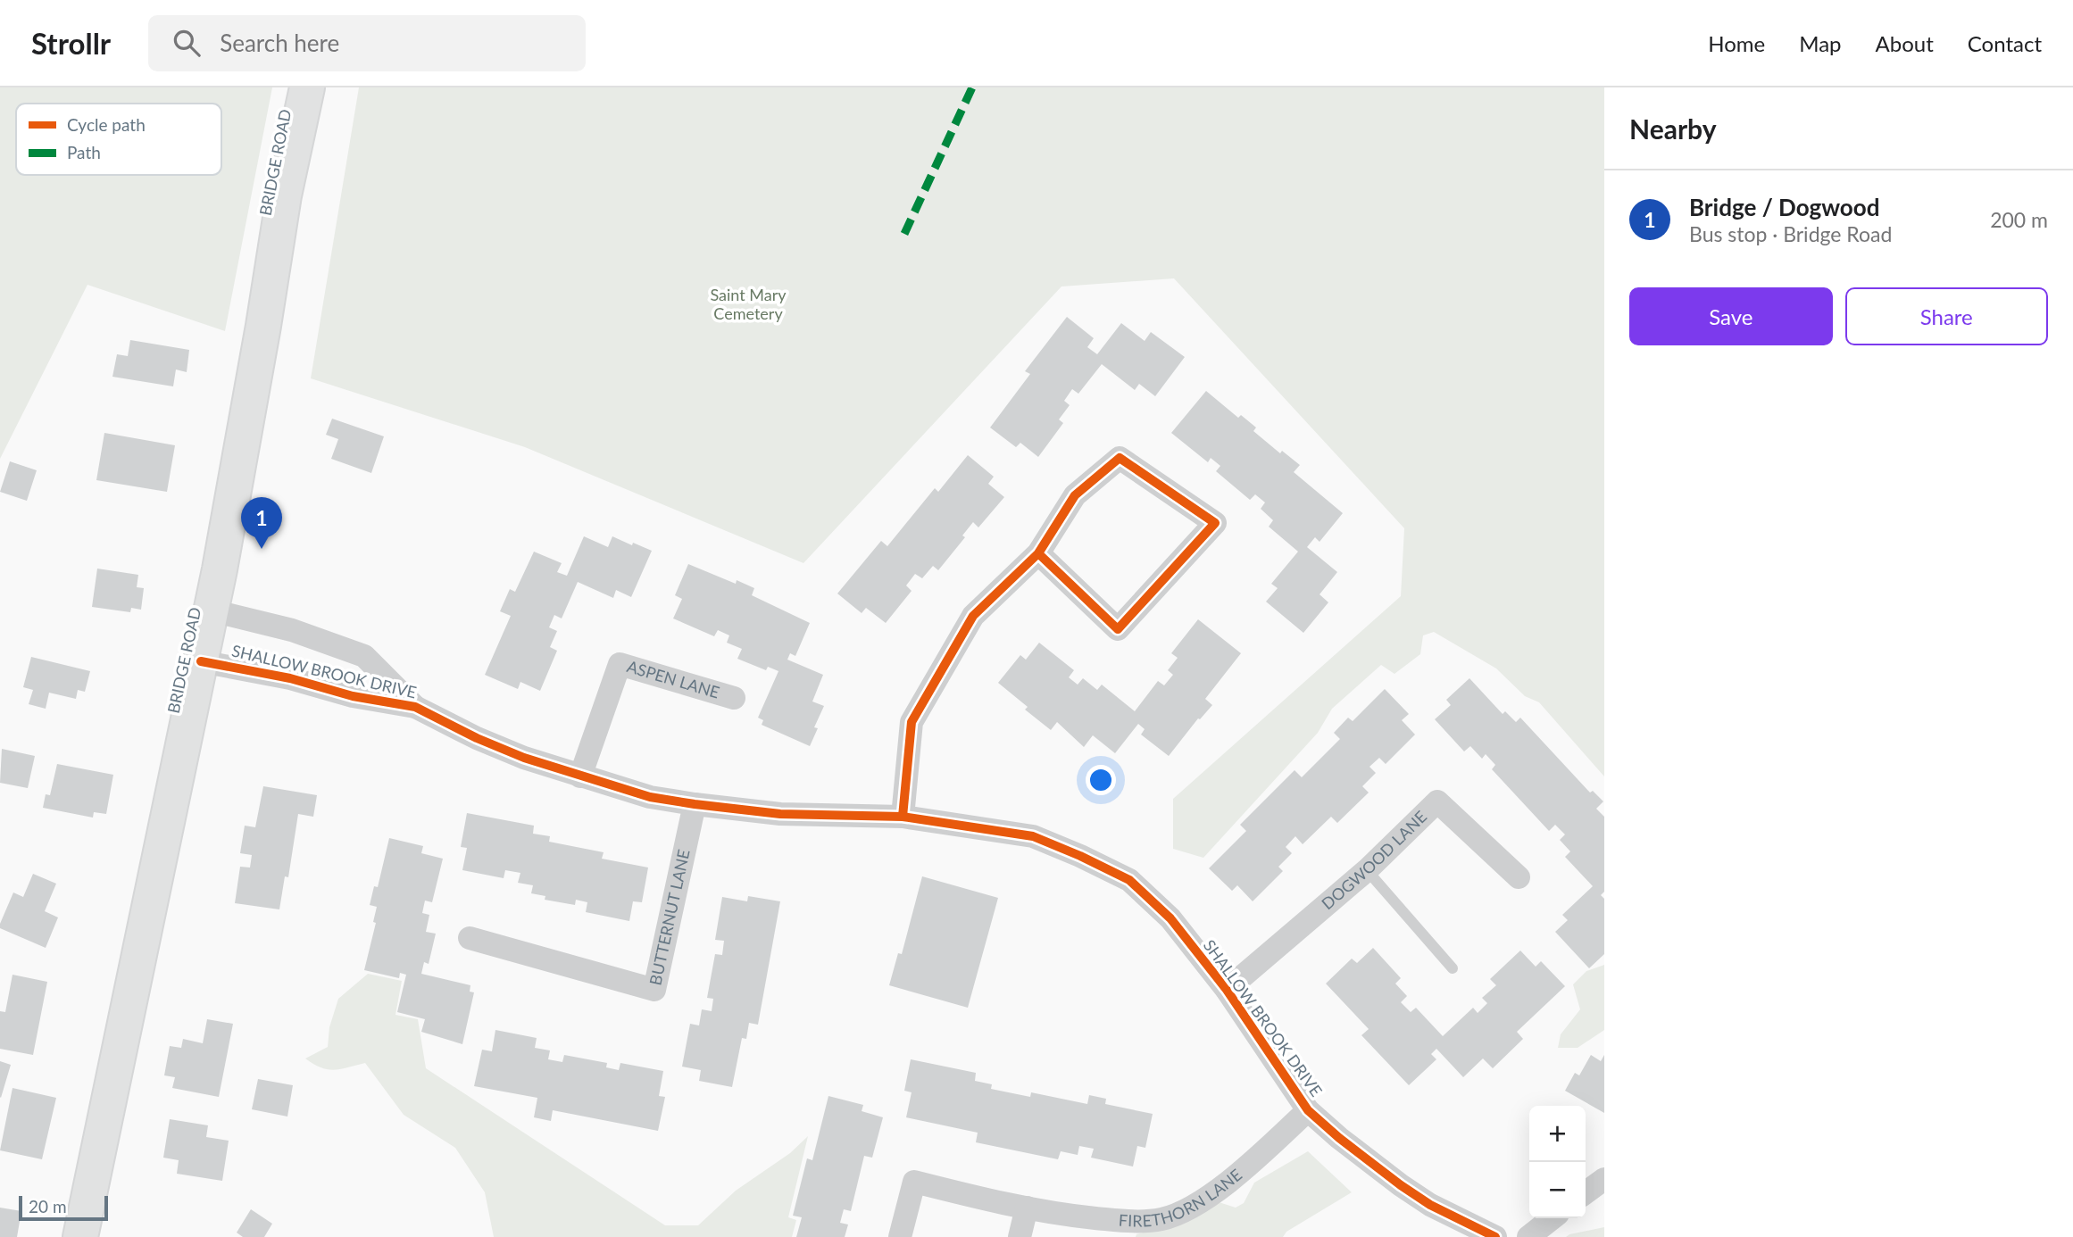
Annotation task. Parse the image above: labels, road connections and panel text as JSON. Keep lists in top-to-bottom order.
{
  "streets": {
    "main road": ["BRIDGE ROAD"],
    "street": [
      "SHALLOW BROOK DRIVE",
      "ASPEN LANE",
      "DOGWOOD LANE",
      "BUTTERNUT LANE",
      "FIRETHORN LANE"
    ]
  },
  "crossings": [
    ["BRIDGE ROAD", "SHALLOW BROOK DRIVE"],
    ["SHALLOW BROOK DRIVE", "ASPEN LANE"],
    ["SHALLOW BROOK DRIVE", "DOGWOOD LANE"],
    ["SHALLOW BROOK DRIVE", "BUTTERNUT LANE"],
    ["SHALLOW BROOK DRIVE", "FIRETHORN LANE"]
  ],
  "parks": ["Saint Mary Cemetery"],
  "legend": ["Cycle path", "Path"],
  "scale_bar": "20 m",
  "page": {
    "header": "Strollr",
    "search": "Search here",
    "nav": [
      "Home",
      "Map",
      "About",
      "Contact"
    ],
    "heading": "Nearby",
    "list": [
      {
        "mark": "1",
        "name": "Bridge / Dogwood",
        "note": "Bus stop · Bridge Road",
        "value": "200 m"
      }
    ],
    "buttons": ["Save", "Share"],
    "pins": "1",
    "map_buttons": ["+", "−"],
    "scale": "20 m"
  }
}
